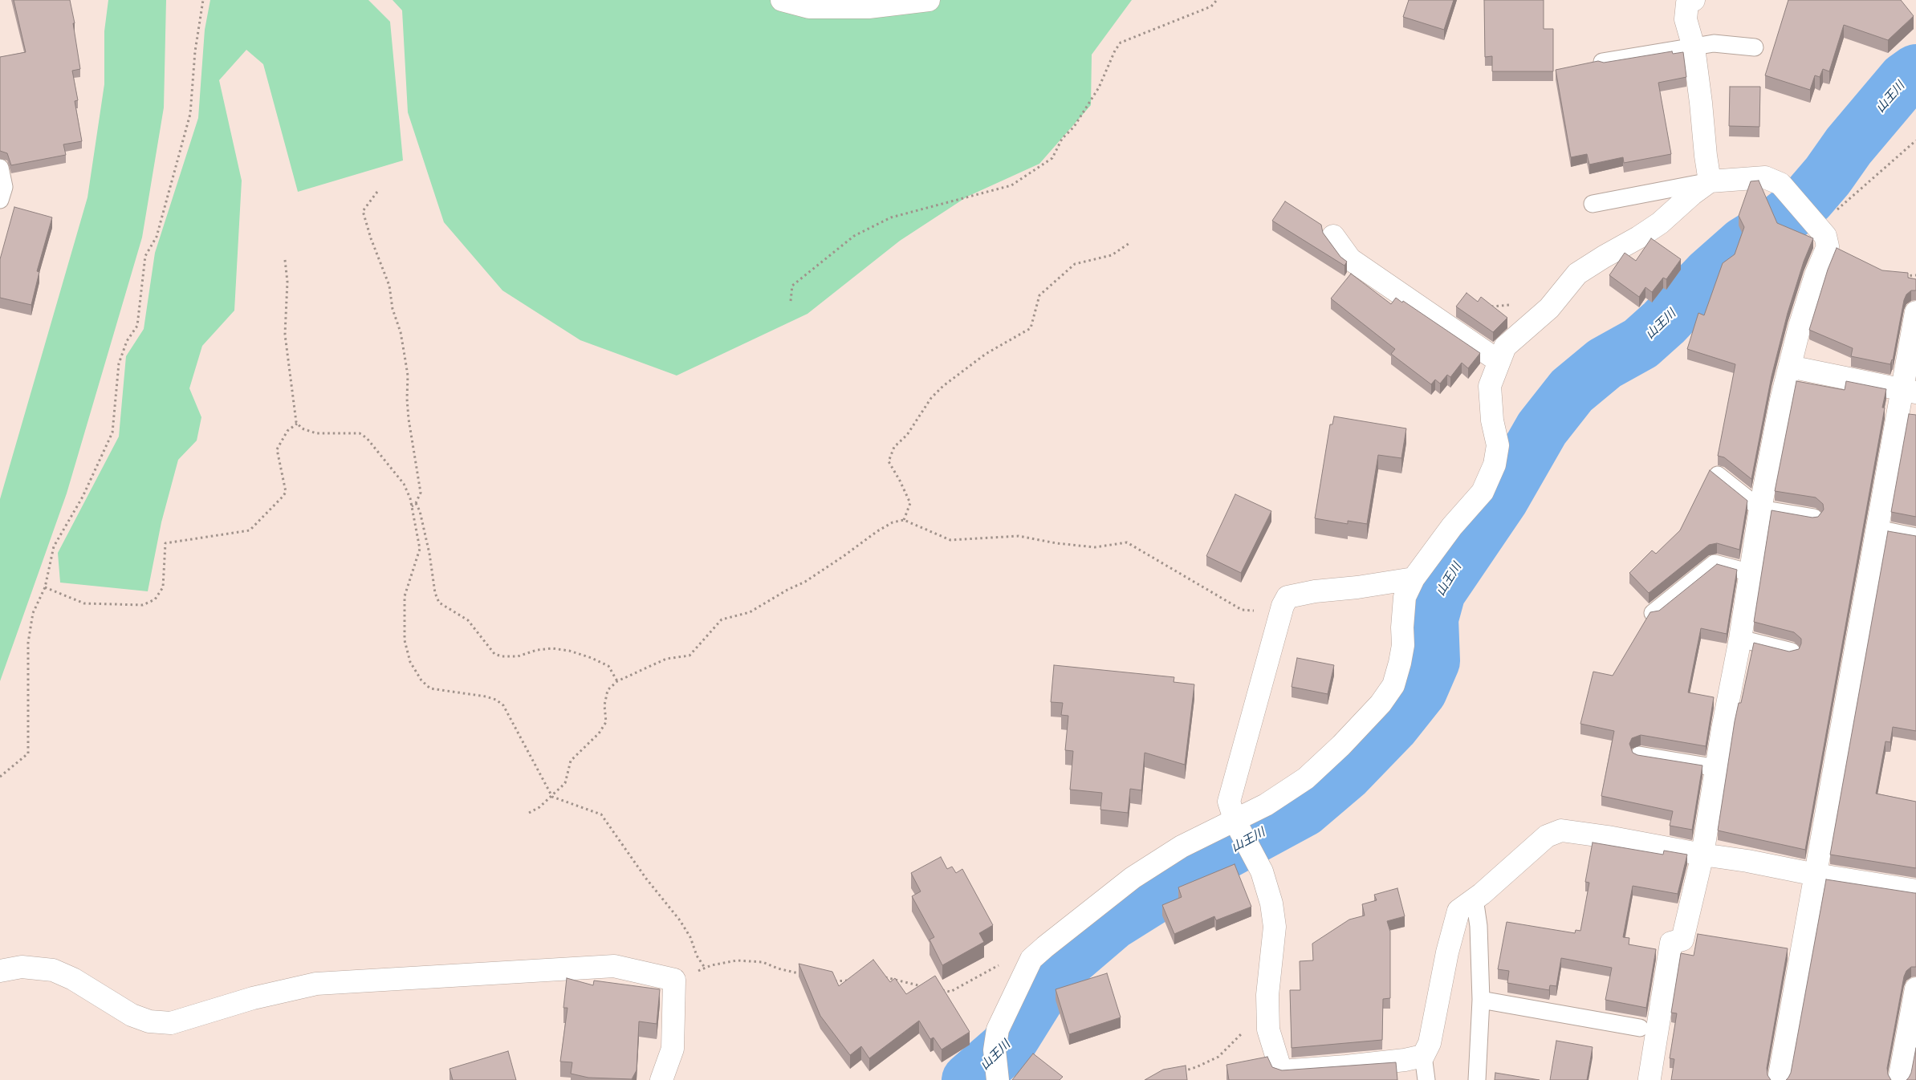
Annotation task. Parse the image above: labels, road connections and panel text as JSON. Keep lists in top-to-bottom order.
{
  "water": ["山王川"]
}
